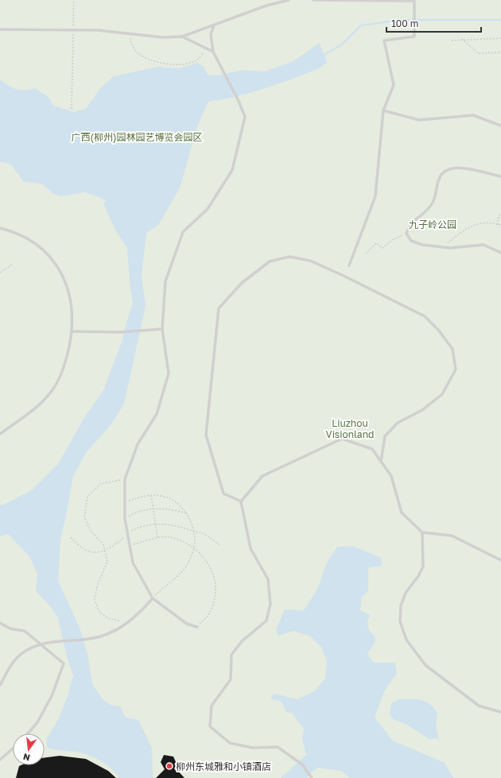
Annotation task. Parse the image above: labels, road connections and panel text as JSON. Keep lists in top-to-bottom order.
{
  "parks": ["广西(柳州)园林园艺博览会园区", "九子岭公园", "Liuzhou Visionland"],
  "places": ["柳州东城雅和小镇酒店"],
  "scale_bar": "100 m",
  "north": "bottom"
}
